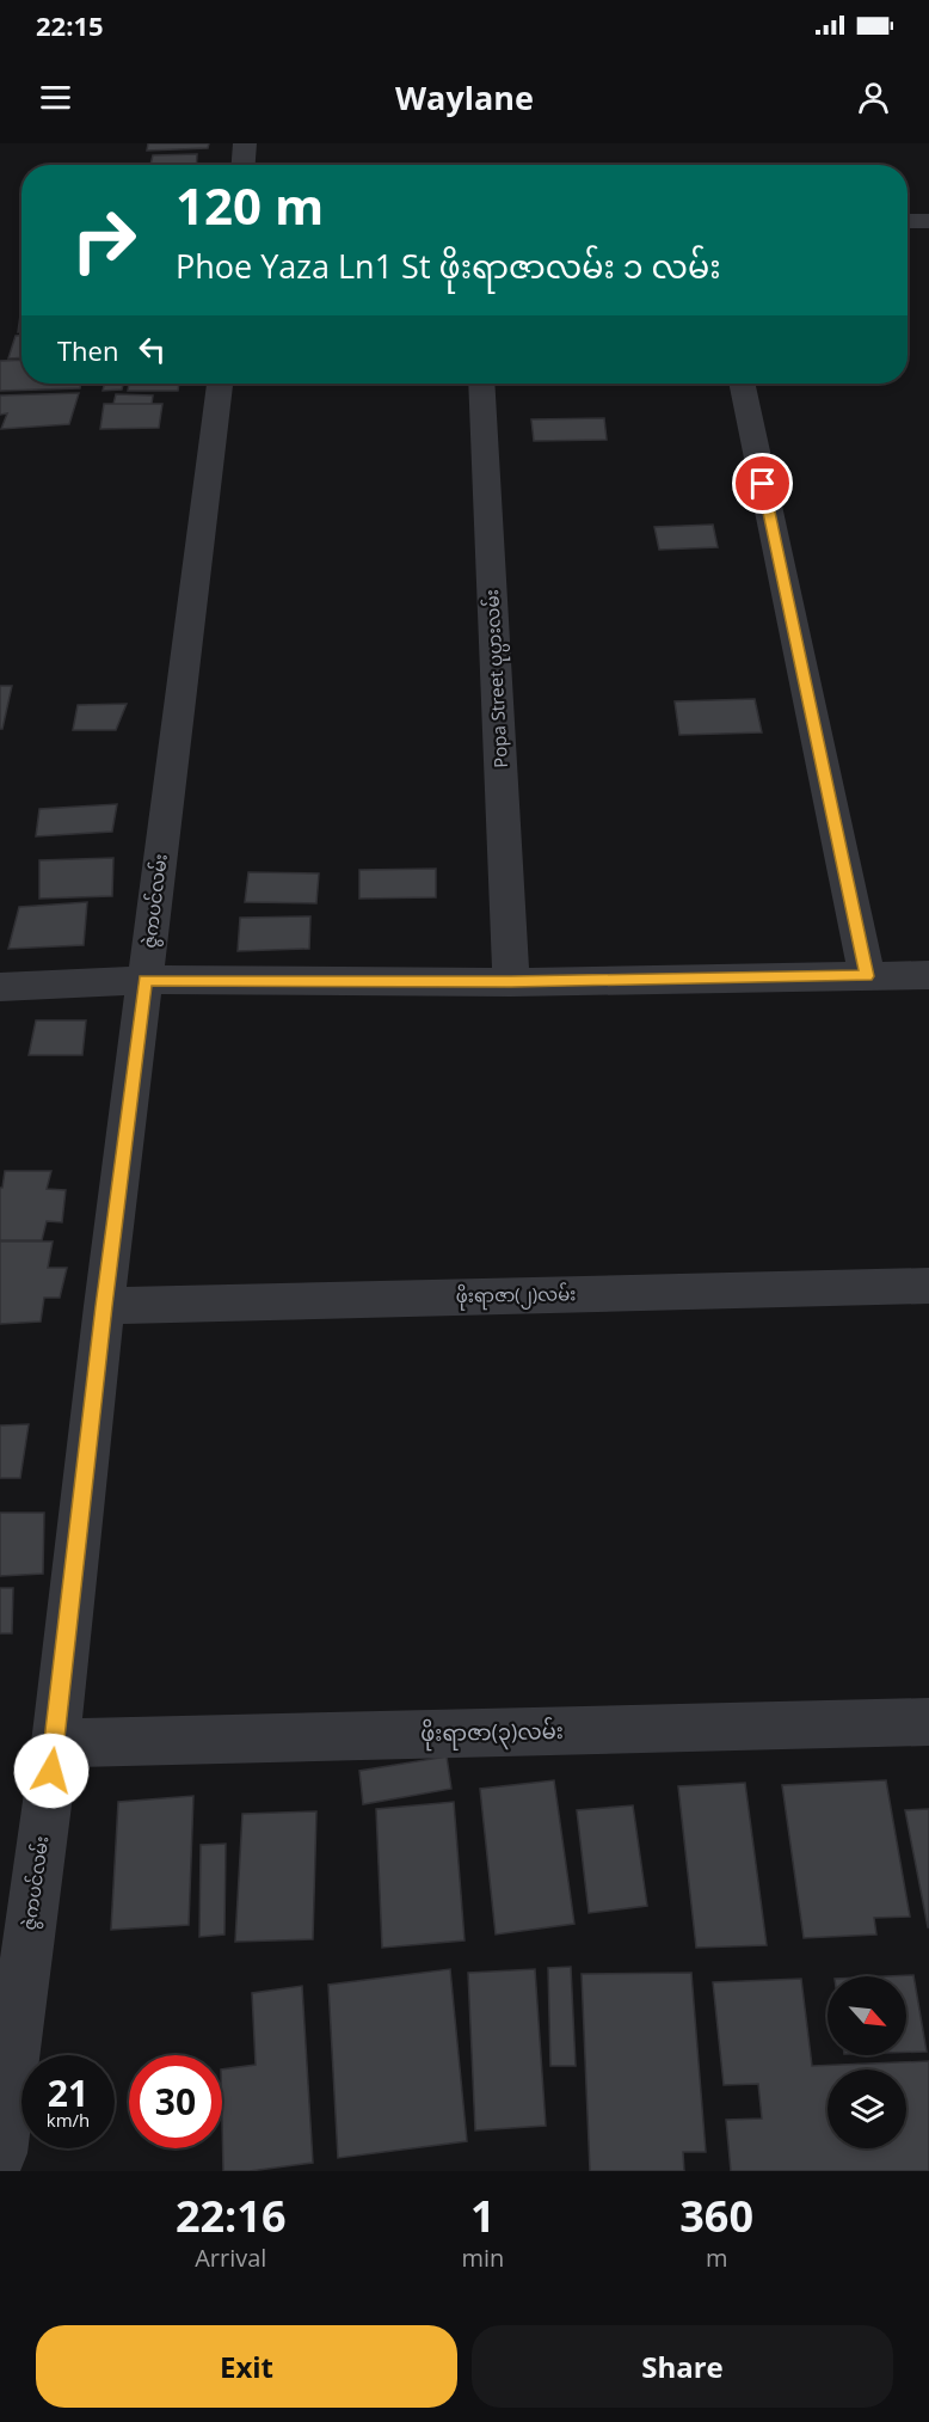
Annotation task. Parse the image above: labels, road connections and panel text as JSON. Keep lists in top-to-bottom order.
{
  "streets": {
    "street": [
      "Popa Street ပုပ္ပားလမ်း",
      "ဇွဲကပင်လမ်း",
      "ဖိုးရာဇာ(၂)လမ်း",
      "ဖိုးရာဇာ(၃)လမ်း"
    ]
  },
  "crossings": [
    ["ဇွဲကပင်လမ်း", "ဖိုးရာဇာ(၂)လမ်း"],
    ["ဇွဲကပင်လမ်း", "ဖိုးရာဇာ(၃)လမ်း"]
  ],
  "north": "bottom right",
  "page": {
    "status": "22:15",
    "header": "Waylane",
    "turn": ["120 m", "Phoe Yaza Ln1 St ဖိုးရာဇာလမ်း ၁ လမ်း"],
    "then": "Then",
    "speed": "21 km/h",
    "limit": "30",
    "eta": [
      "22:16",
      "Arrival",
      "1",
      "min",
      "360",
      "m"
    ],
    "buttons": ["Exit", "Share"]
  }
}
